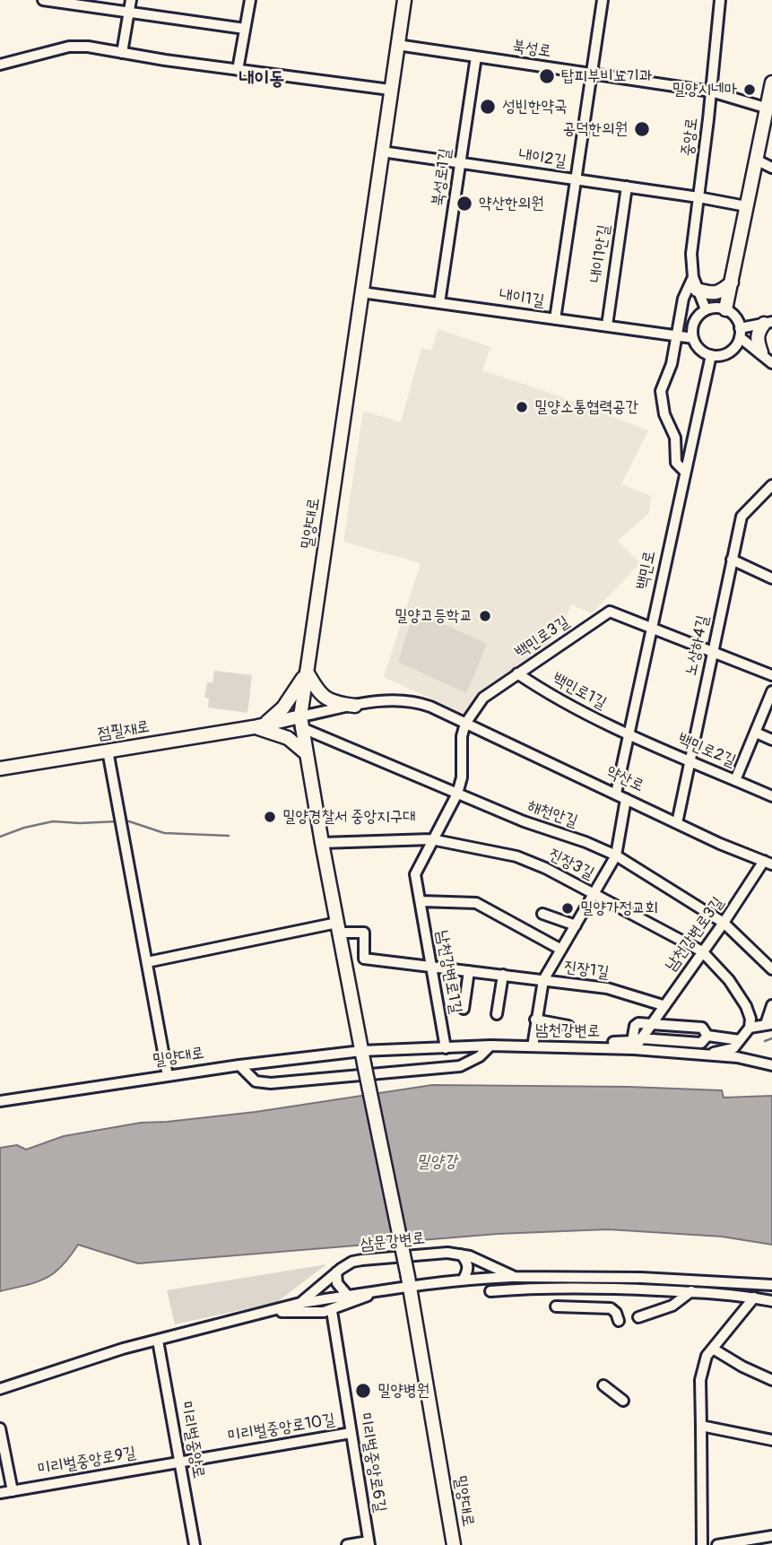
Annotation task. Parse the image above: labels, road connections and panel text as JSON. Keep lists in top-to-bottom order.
{
  "streets": {
    "main road": ["밀양대로", "점필재로", "약산로"],
    "street": [
      "북성로",
      "중앙로",
      "내이2길",
      "북성로1길",
      "내이1안길",
      "내이1길",
      "백민로",
      "백민로3길",
      "노상하4길",
      "백민로1길",
      "백민로2길",
      "해천안길",
      "진장3길",
      "남천강변로3길",
      "진장1길",
      "남천강변로1길",
      "남천강변로",
      "삼문강변로",
      "미리벌중앙로10길",
      "미리벌중앙로",
      "미리벌중앙로9길",
      "미리벌중앙로6길"
    ]
  },
  "crossings": [
    ["북성로", "중앙로"],
    ["북성로", "북성로1길"],
    ["북성로", "밀양대로"],
    ["중앙로", "내이2길"],
    ["중앙로", "내이1길"],
    ["중앙로", "백민로"],
    ["내이2길", "북성로1길"],
    ["내이2길", "내이1안길"],
    ["내이2길", "밀양대로"],
    ["북성로1길", "내이1길"],
    ["내이1안길", "내이1길"],
    ["내이1길", "밀양대로"],
    ["내이1길", "백민로"],
    ["밀양대로", "점필재로"],
    ["밀양대로", "약산로"],
    ["밀양대로", "해천안길"],
    ["밀양대로", "진장3길"],
    ["밀양대로", "진장1길"],
    ["밀양대로", "남천강변로"],
    ["백민로", "백민로3길"],
    ["백민로", "백민로1길"],
    ["백민로", "백민로2길"],
    ["백민로", "약산로"],
    ["백민로3길", "백민로1길"],
    ["백민로3길", "약산로"],
    ["노상하4길", "백민로2길"],
    ["노상하4길", "약산로"],
    ["백민로1길", "백민로2길"],
    ["점필재로", "약산로"],
    ["점필재로", "해천안길"],
    ["약산로", "해천안길"],
    ["약산로", "남천강변로3길"],
    ["해천안길", "남천강변로3길"],
    ["해천안길", "남천강변로1길"],
    ["진장3길", "남천강변로3길"],
    ["진장3길", "남천강변로1길"],
    ["남천강변로3길", "진장1길"],
    ["남천강변로3길", "남천강변로"],
    ["진장1길", "남천강변로1길"],
    ["남천강변로1길", "남천강변로"],
    ["삼문강변로", "미리벌중앙로"],
    ["미리벌중앙로10길", "미리벌중앙로"],
    ["미리벌중앙로10길", "미리벌중앙로9길"],
    ["미리벌중앙로10길", "미리벌중앙로6길"],
    ["미리벌중앙로", "미리벌중앙로9길"]
  ],
  "districts": ["내이동"],
  "water": ["밀양강"],
  "places": [
    "탑피부비뇨기과",
    "밀양시네마",
    "성빈한약국",
    "공덕한의원",
    "약산한의원",
    "밀양소통협력공간",
    "밀양고등학교",
    "밀양경찰서 중앙지구대",
    "밀양가정교회",
    "밀양병원"
  ]
}
